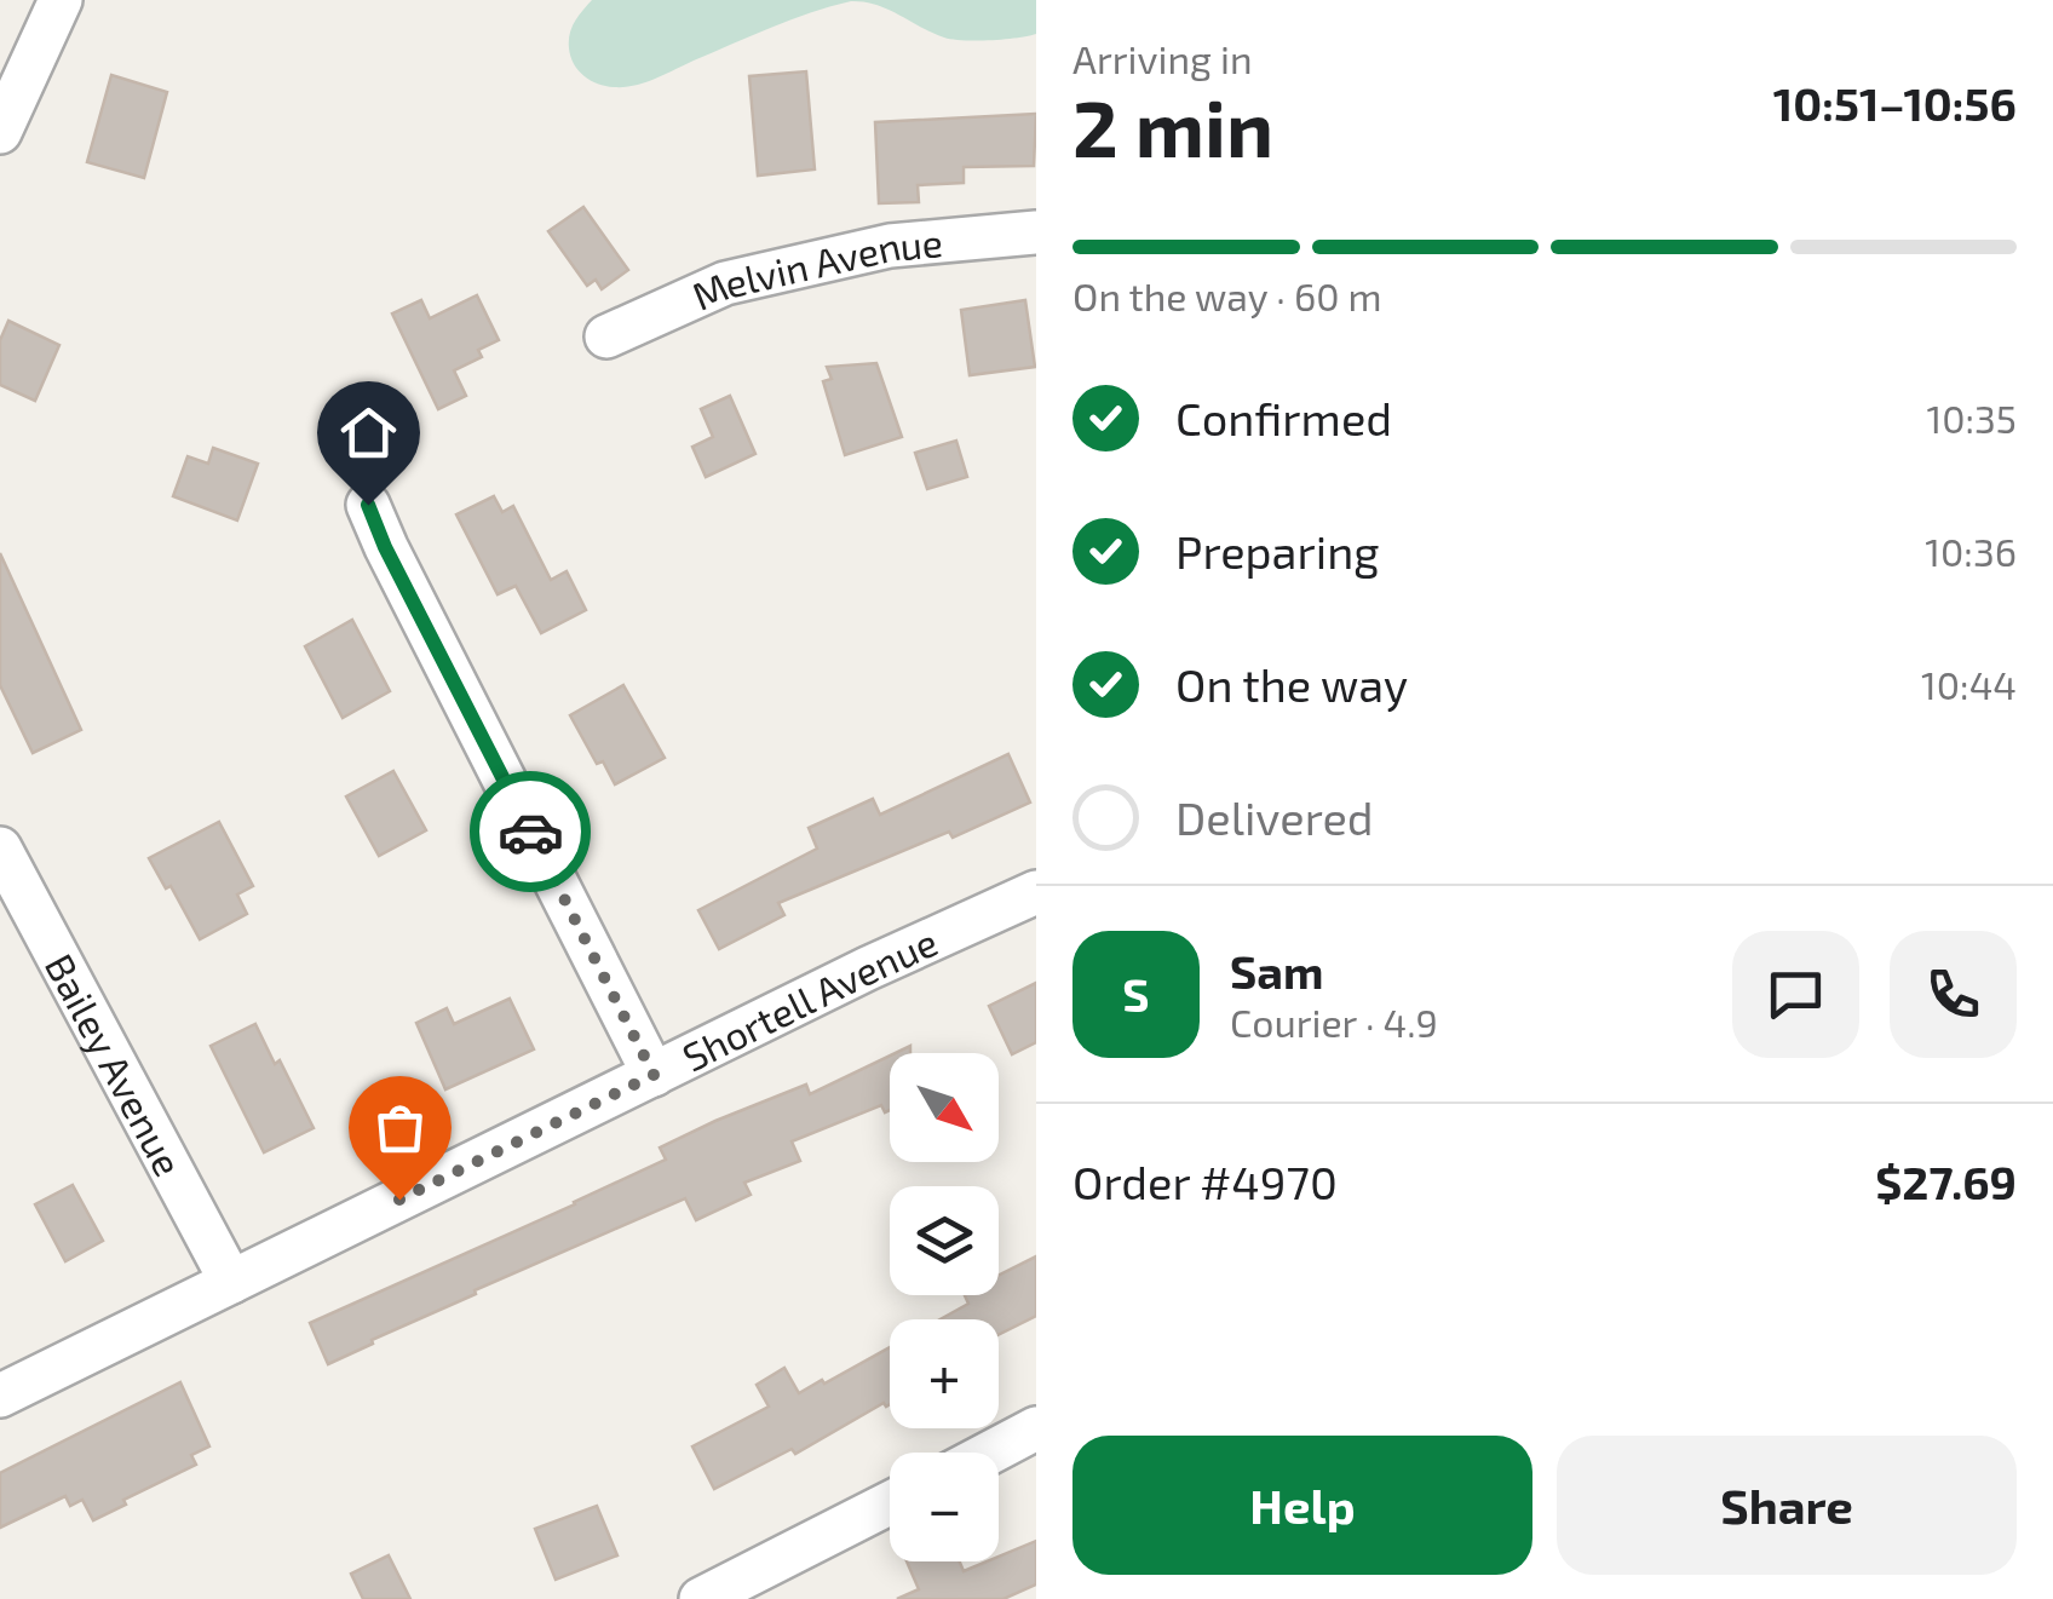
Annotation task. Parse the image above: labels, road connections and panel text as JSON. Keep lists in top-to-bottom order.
{
  "streets": {
    "street": ["Melvin Avenue", "Shortell Avenue", "Bailey Avenue"]
  },
  "crossings": [
    ["Shortell Avenue", "Bailey Avenue"]
  ],
  "north": "bottom right",
  "page": {
    "heading": ["2 min", "Arriving in", "10:51–10:56"],
    "panel": [
      "Sam",
      "Courier · 4.9",
      "Order #4970",
      "$27.69"
    ],
    "bar": "On the way · 60 m",
    "list": [
      ["Confirmed", "10:35"],
      ["Preparing", "10:36"],
      ["On the way", "10:44"],
      "Delivered"
    ],
    "round": "S",
    "map_buttons": ["+", "−"],
    "buttons": ["Help", "Share"]
  }
}
